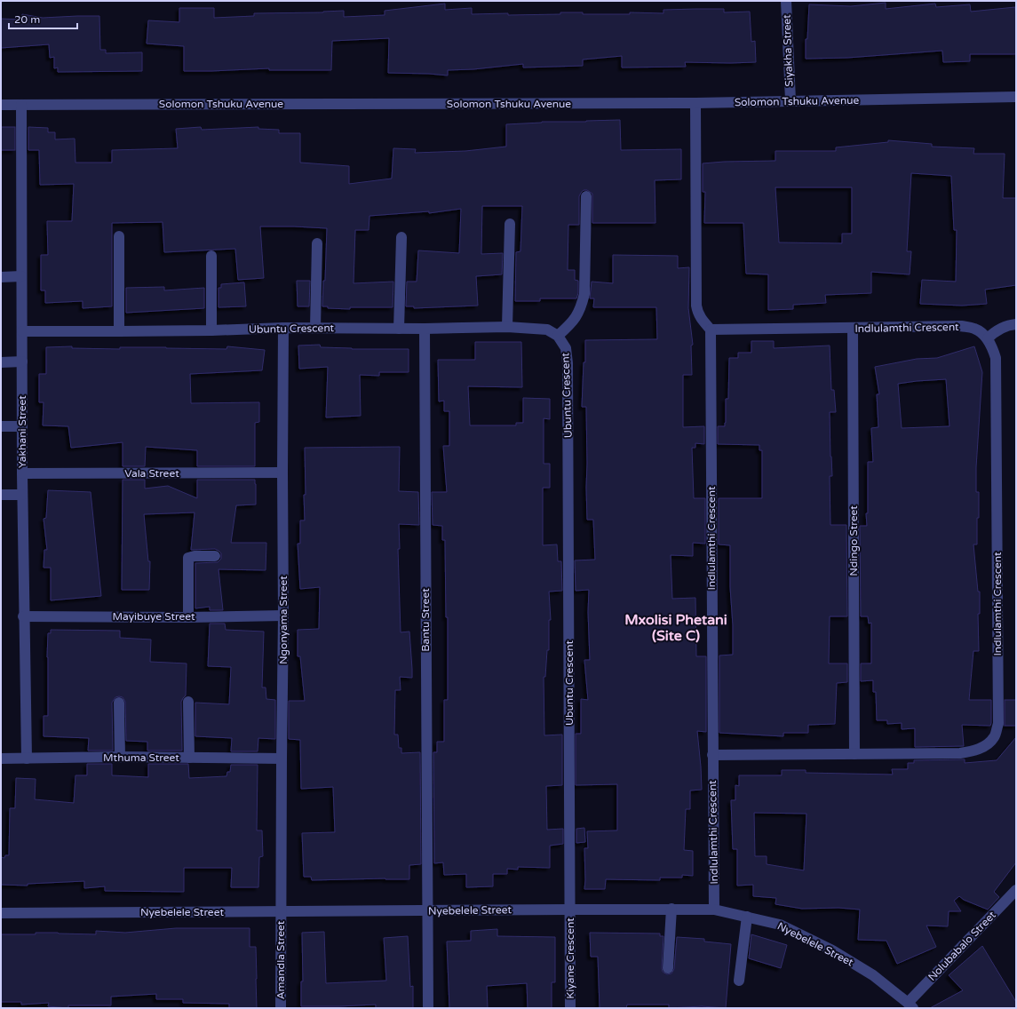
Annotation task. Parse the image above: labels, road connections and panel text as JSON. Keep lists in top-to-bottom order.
{
  "streets": {
    "street": [
      "Siyakha Street",
      "Solomon Tshuku Avenue",
      "Indlulamthi Crescent",
      "Ubuntu Crescent",
      "Yakhani Street",
      "Vala Street",
      "Ndingo Street",
      "Mayibuye Street",
      "Ngonyama Street",
      "Bantu Street",
      "Mthuma Street",
      "Nyebelele Street",
      "Nolubabalo Street",
      "Kiyane Crescent",
      "Amandla Street"
    ]
  },
  "crossings": [
    ["Siyakha Street", "Solomon Tshuku Avenue"],
    ["Solomon Tshuku Avenue", "Yakhani Street"],
    ["Indlulamthi Crescent", "Ndingo Street"],
    ["Indlulamthi Crescent", "Nyebelele Street"],
    ["Ubuntu Crescent", "Yakhani Street"],
    ["Ubuntu Crescent", "Ngonyama Street"],
    ["Ubuntu Crescent", "Bantu Street"],
    ["Ubuntu Crescent", "Nyebelele Street"],
    ["Ubuntu Crescent", "Kiyane Crescent"],
    ["Yakhani Street", "Vala Street"],
    ["Yakhani Street", "Mayibuye Street"],
    ["Yakhani Street", "Mthuma Street"],
    ["Vala Street", "Ngonyama Street"],
    ["Mayibuye Street", "Ngonyama Street"],
    ["Ngonyama Street", "Mthuma Street"],
    ["Ngonyama Street", "Nyebelele Street"],
    ["Ngonyama Street", "Amandla Street"],
    ["Bantu Street", "Nyebelele Street"],
    ["Nyebelele Street", "Nolubabalo Street"],
    ["Nyebelele Street", "Kiyane Crescent"],
    ["Nyebelele Street", "Amandla Street"]
  ],
  "districts": ["Mxolisi Phetani (Site C)"],
  "scale_bar": "20 m"
}
